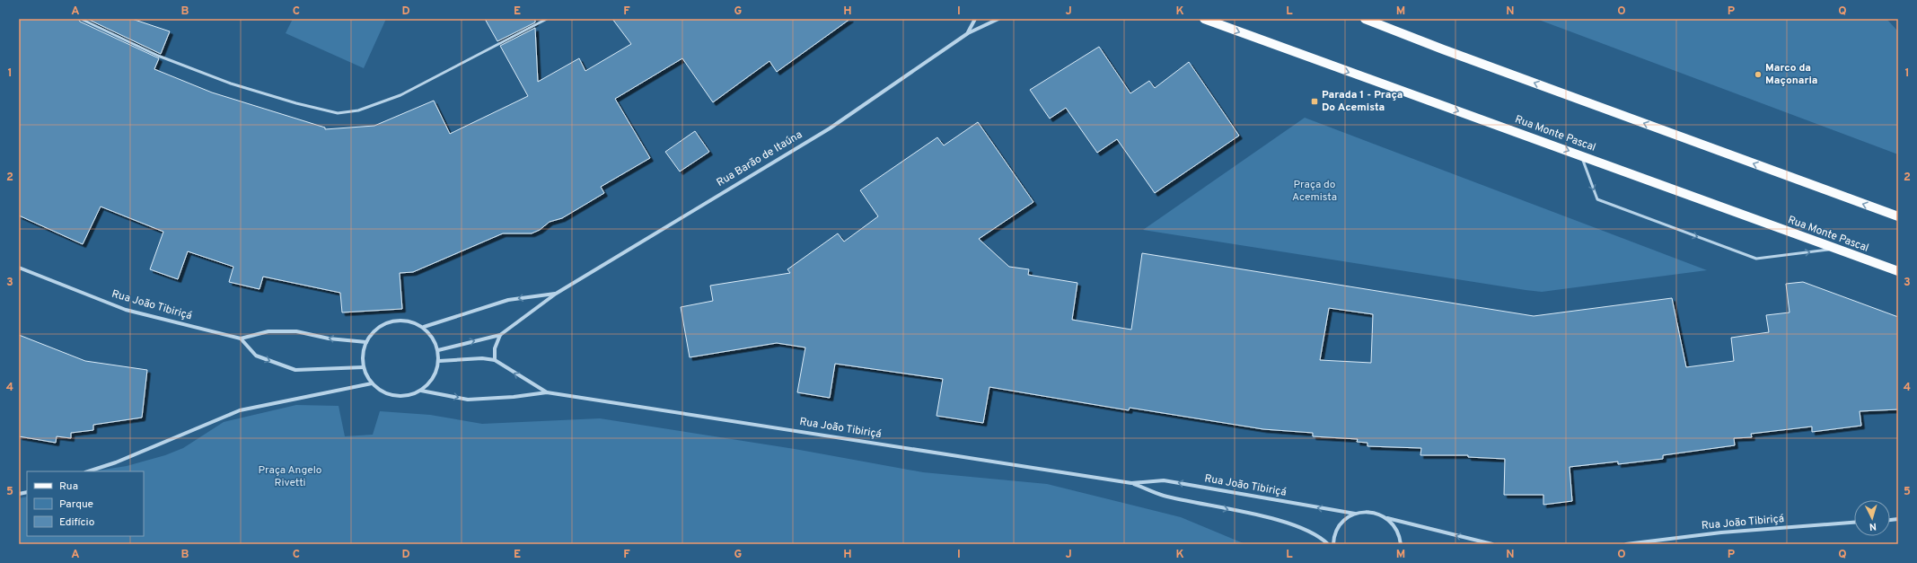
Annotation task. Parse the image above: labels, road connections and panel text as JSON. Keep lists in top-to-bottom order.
{
  "streets": {
    "main road": ["Rua Monte Pascal"],
    "street": ["Rua Barão de Itaúna", "Rua João Tibiriçá"]
  },
  "crossings": [
    ["Rua Barão de Itaúna", "Rua João Tibiriçá"]
  ],
  "parks": ["Praça do Acemista", "Praça Angelo Rivetti"],
  "places": {
    "other": ["Marco da Maçonaria"],
    "transit": ["Parada 1 - Praça Do Acemista"]
  },
  "legend": ["Rua", "Parque", "Edifício"],
  "north": "bottom",
  "grid": {
    "columns": [
      "A",
      "B",
      "C",
      "D",
      "E",
      "F",
      "G",
      "H",
      "I",
      "J",
      "K",
      "L",
      "M",
      "N",
      "O",
      "P",
      "Q"
    ],
    "rows": [
      "1",
      "2",
      "3",
      "4",
      "5"
    ]
  }
}
